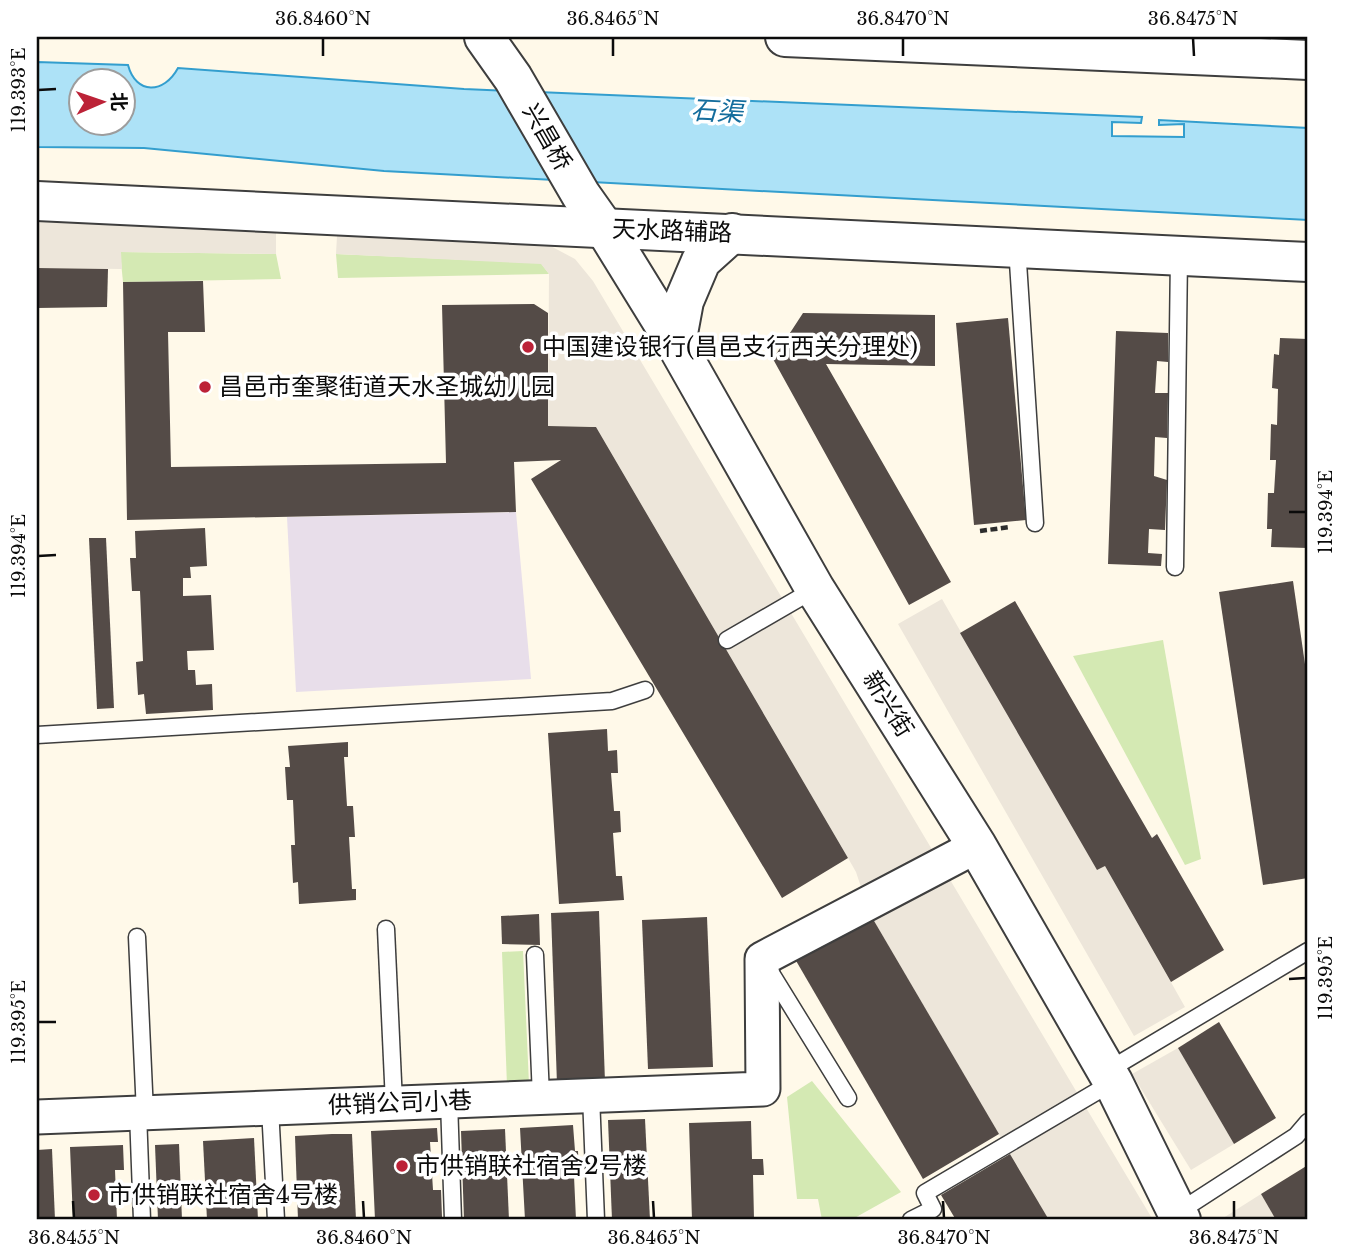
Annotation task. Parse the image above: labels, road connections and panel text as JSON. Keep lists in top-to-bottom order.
{
  "streets": {
    "street": [
      "兴昌桥",
      "天水路辅路",
      "新兴街",
      "供销公司小巷"
    ]
  },
  "crossings": [
    ["兴昌桥", "新兴街"],
    ["天水路辅路", "新兴街"]
  ],
  "water": ["石渠"],
  "places": [
    "中国建设银行(昌邑支行西关分理处)",
    "昌邑市奎聚街道天水圣城幼儿园",
    "市供销联社宿舍2号楼",
    "市供销联社宿舍4号楼"
  ],
  "north": "right",
  "coordinates": [
    "36.8460°N",
    "36.8465°N",
    "36.8470°N",
    "36.8475°N",
    "119.393°E",
    "119.394°E",
    "119.395°E",
    "36.8455°N"
  ]
}
